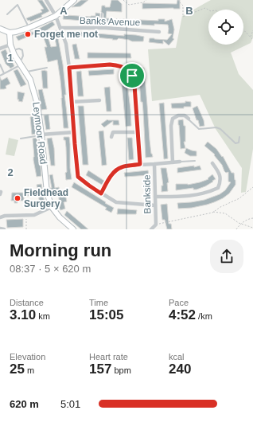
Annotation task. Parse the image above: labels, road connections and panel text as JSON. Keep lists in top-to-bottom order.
{
  "streets": {
    "street": ["Banks Avenue", "Leymoor Road", "Bankside"]
  },
  "places": ["Forget me not", "Fieldhead Surgery"],
  "page": {
    "heading": ["Morning run", "08:37 · 5 × 620 m"],
    "stats": [
      ["Distance", "3.10 km"],
      ["Time", "15:05"],
      ["Pace", "4:52 /km"],
      ["Elevation", "25 m"],
      ["Heart rate", "157 bpm"],
      ["kcal", "240"]
    ],
    "list": [
      {
        "name": "620 m",
        "note": "5:01"
      }
    ]
  },
  "grid": {
    "columns": ["A", "B"],
    "rows": ["1", "2"]
  }
}
